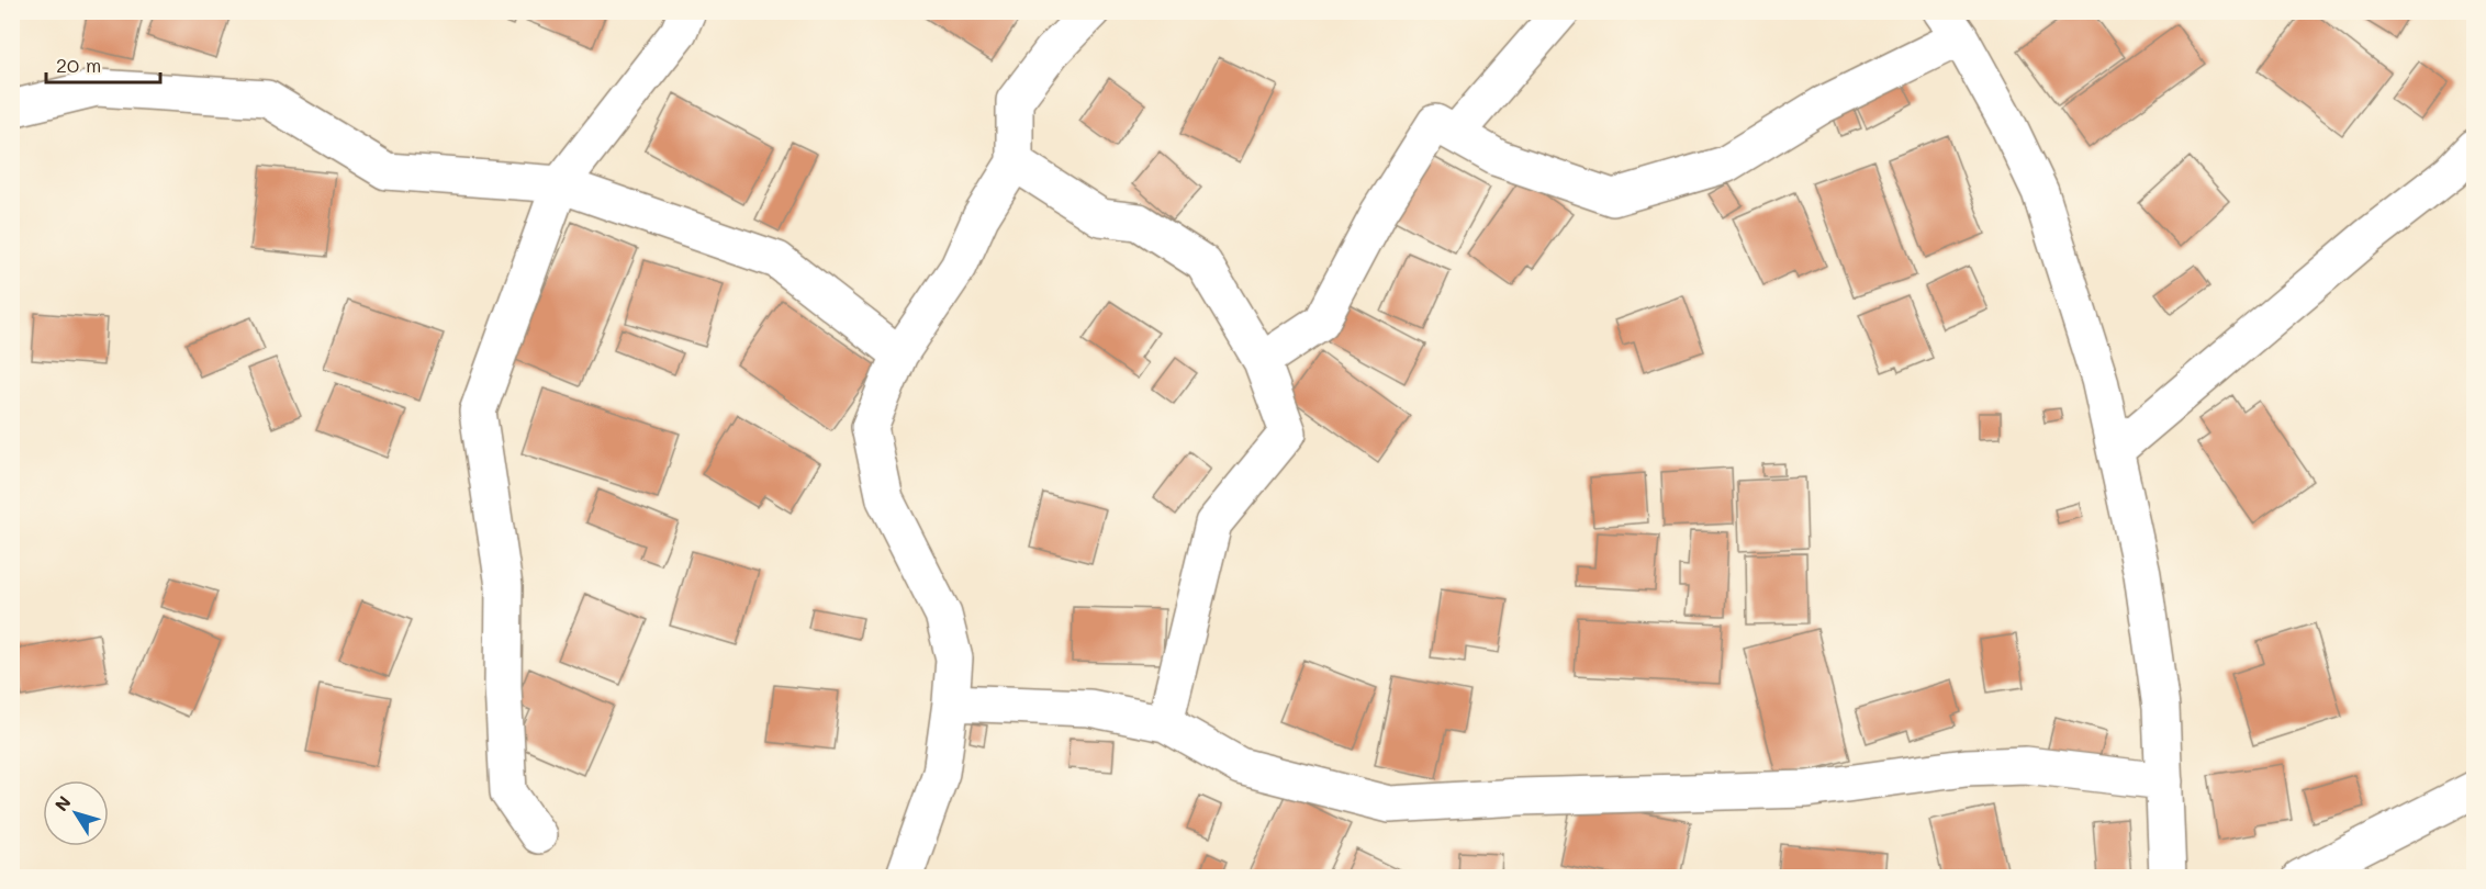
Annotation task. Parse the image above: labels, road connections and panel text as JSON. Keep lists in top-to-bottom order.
{
  "scale_bar": "20 m",
  "north": "top left"
}
